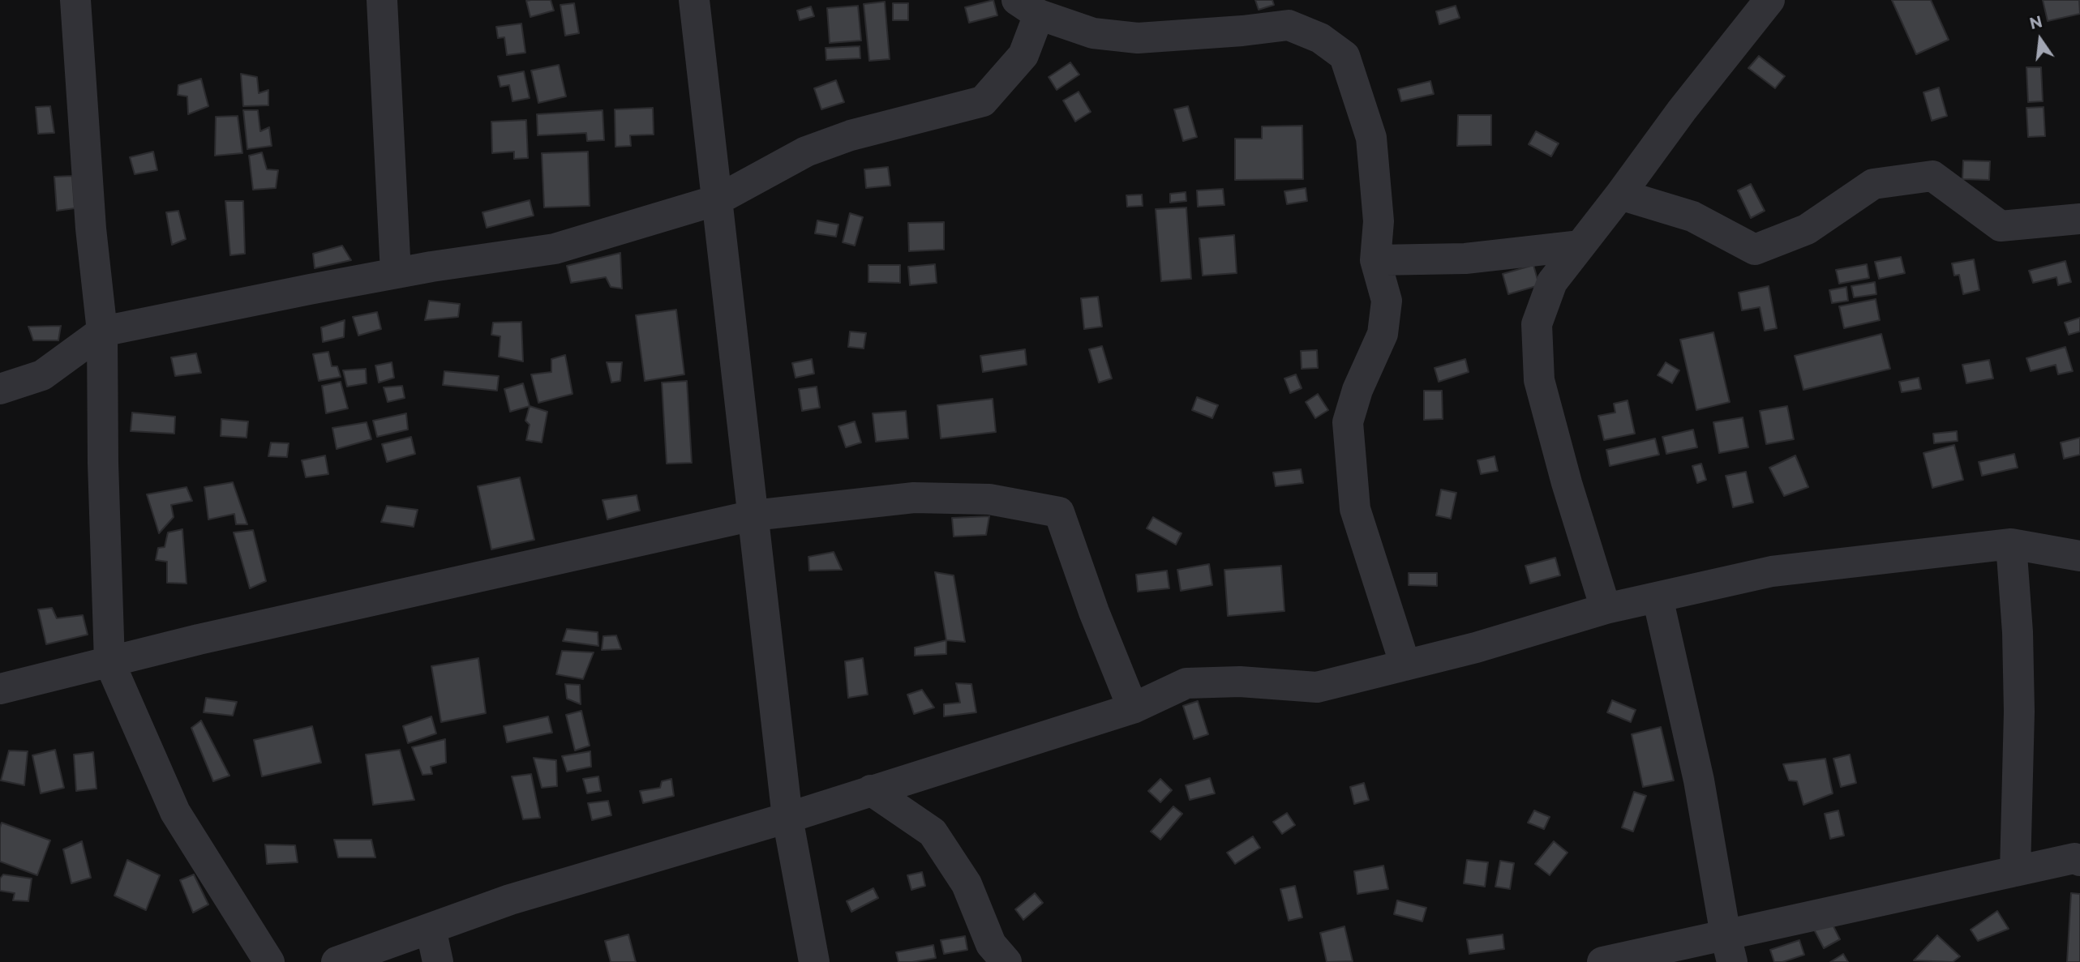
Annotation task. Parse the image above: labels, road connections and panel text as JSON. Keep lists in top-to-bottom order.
{
  "north": "top"
}
